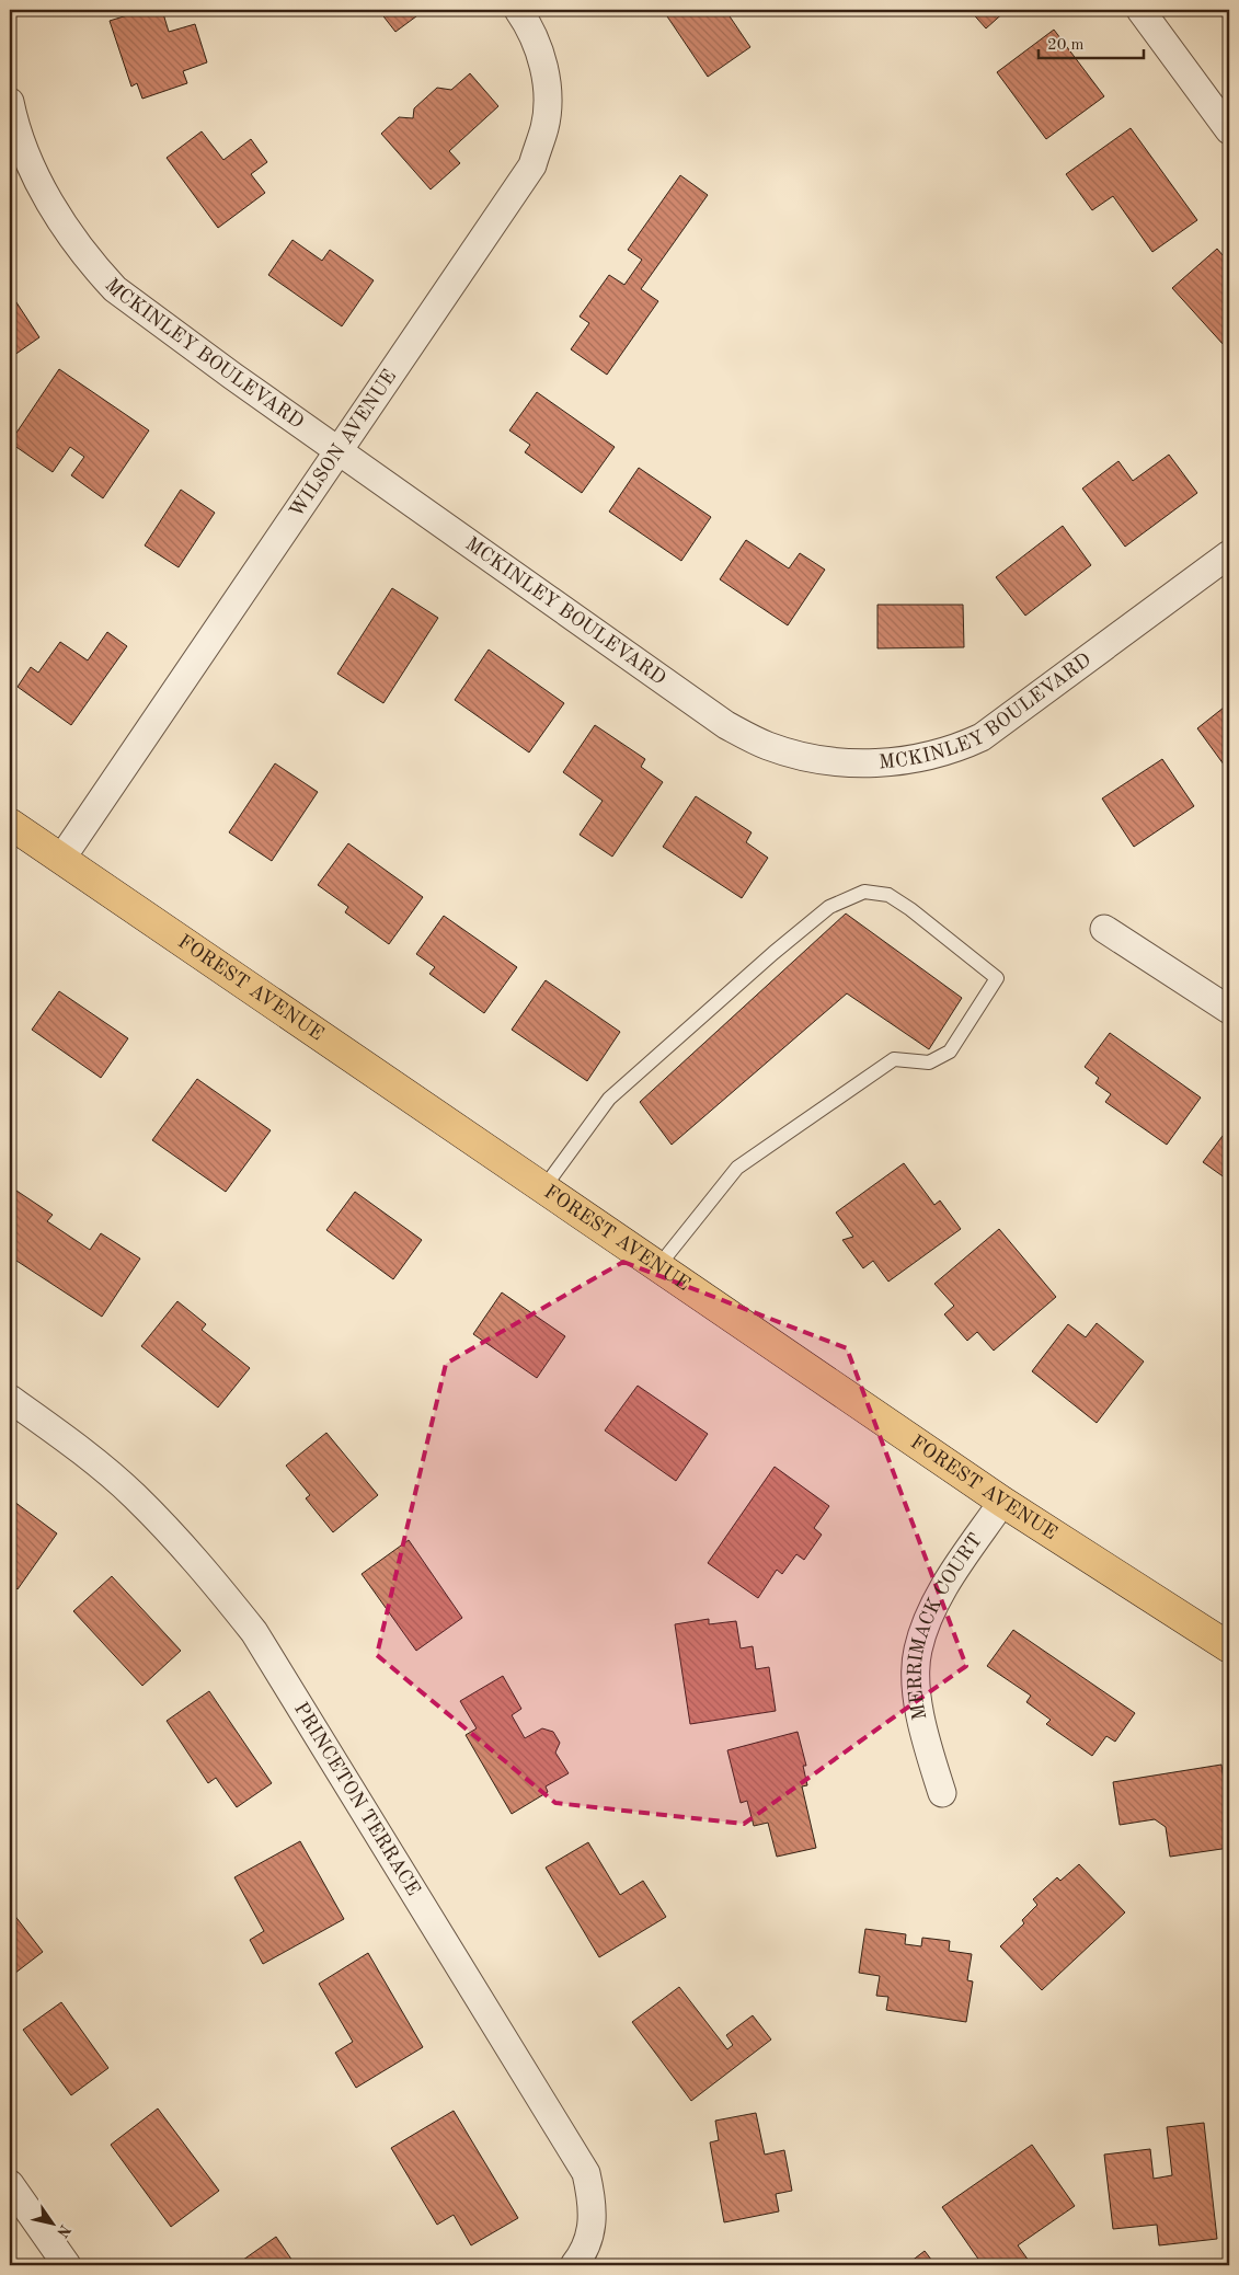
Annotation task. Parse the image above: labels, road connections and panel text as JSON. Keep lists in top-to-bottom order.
{
  "streets": {
    "main road": ["FOREST AVENUE"],
    "street": [
      "MCKINLEY BOULEVARD",
      "WILSON AVENUE",
      "MERRIMACK COURT",
      "PRINCETON TERRACE"
    ]
  },
  "crossings": [
    ["MCKINLEY BOULEVARD", "WILSON AVENUE"],
    ["WILSON AVENUE", "FOREST AVENUE"],
    ["FOREST AVENUE", "MERRIMACK COURT"]
  ],
  "scale_bar": "20 m",
  "north": "bottom right"
}
